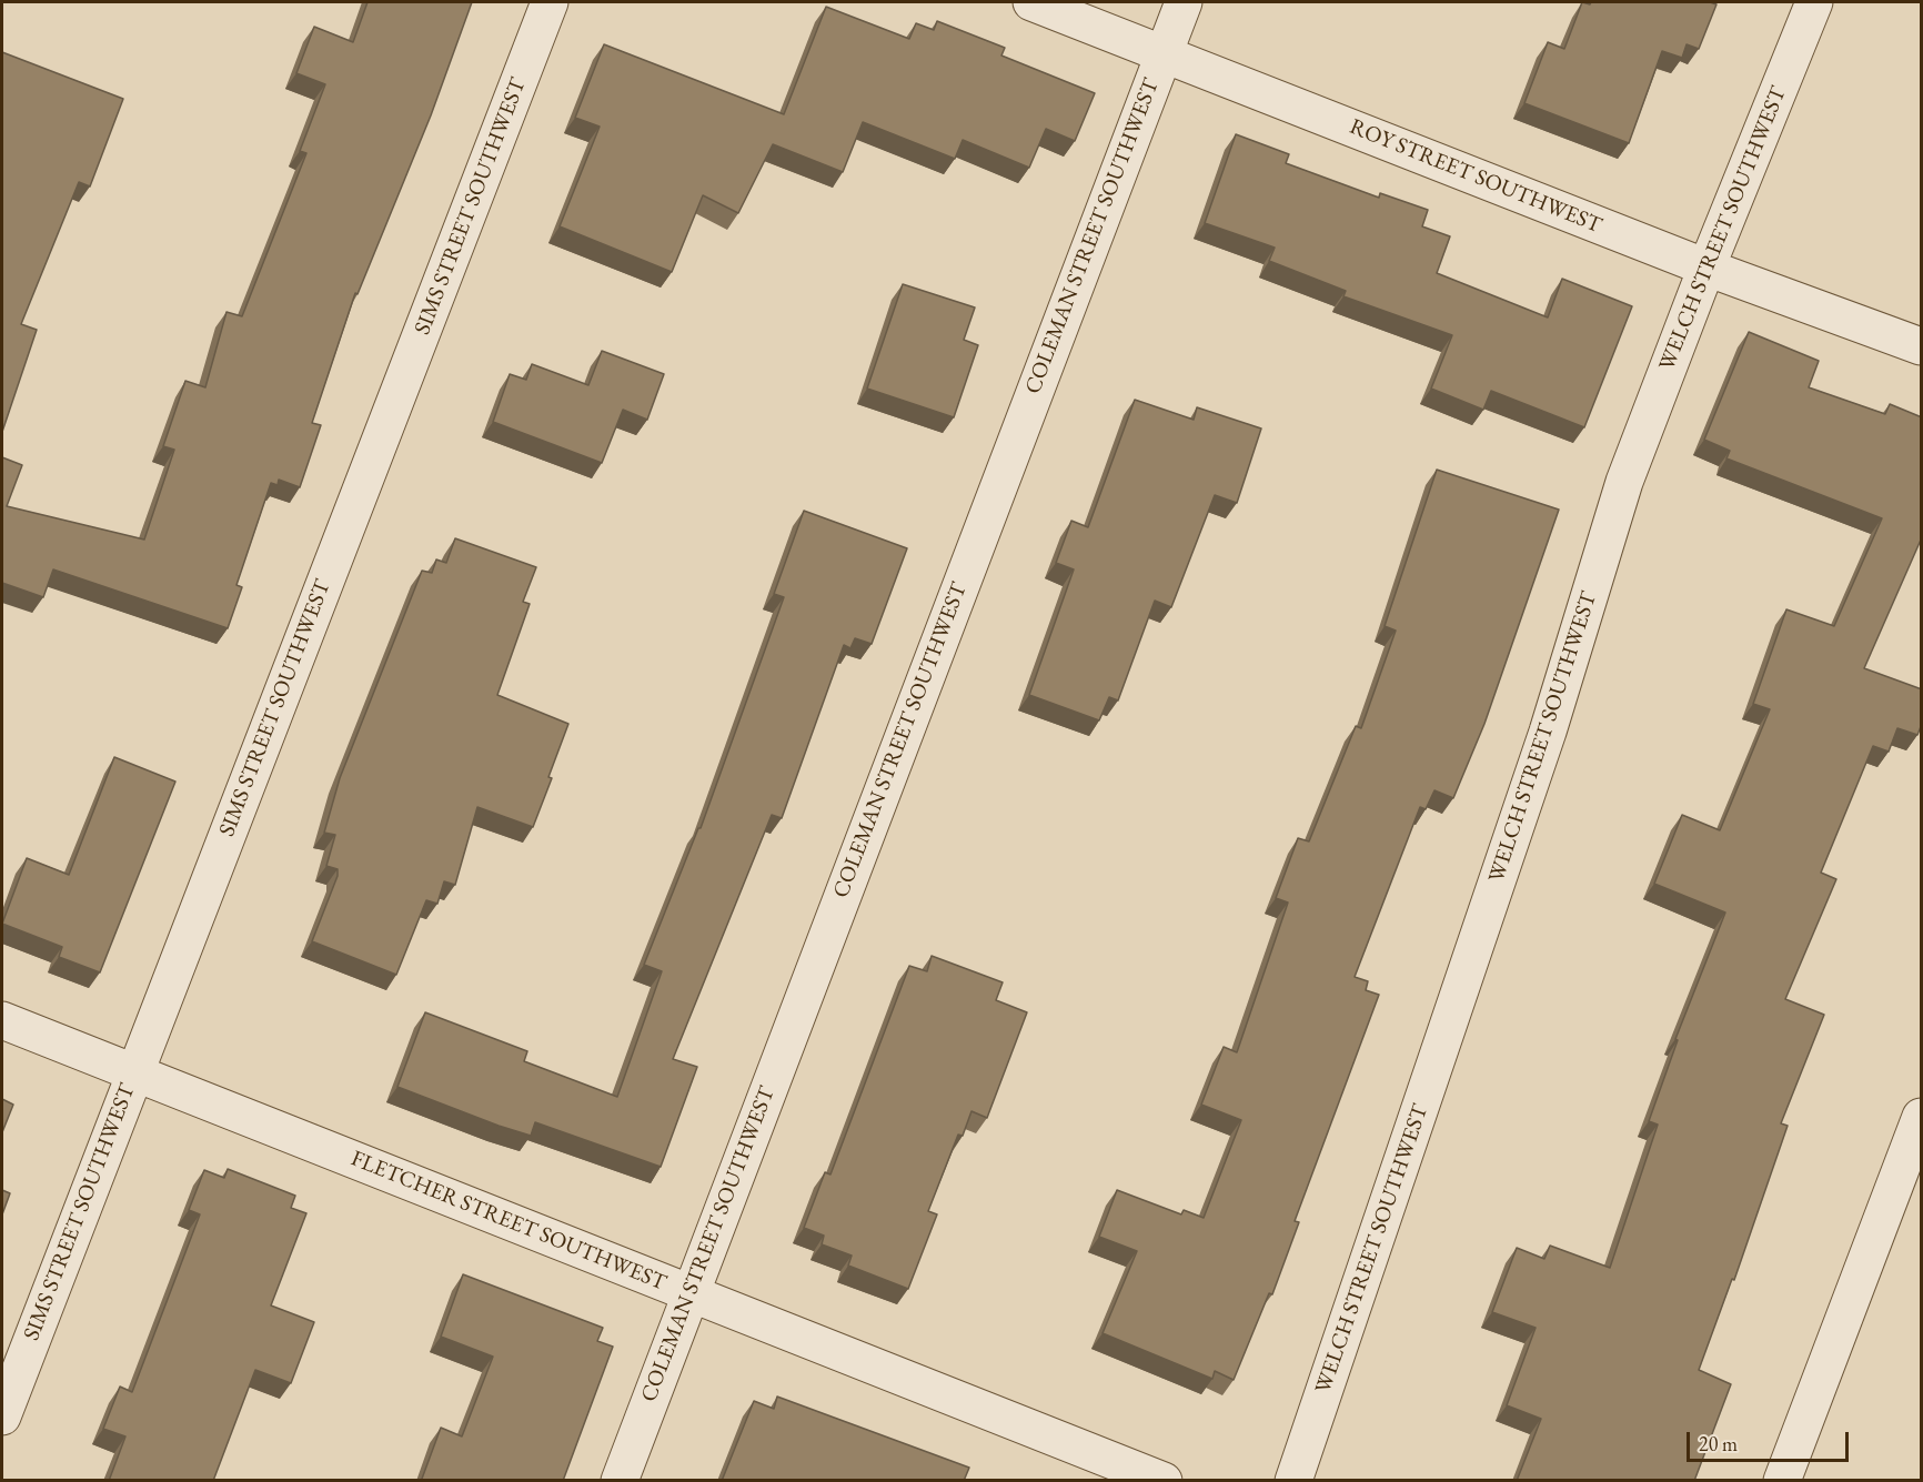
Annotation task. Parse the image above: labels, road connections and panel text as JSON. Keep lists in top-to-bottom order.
{
  "streets": {
    "street": [
      "ROY STREET SOUTHWEST",
      "SIMS STREET SOUTHWEST",
      "WELCH STREET SOUTHWEST",
      "COLEMAN STREET SOUTHWEST",
      "FLETCHER STREET SOUTHWEST"
    ]
  },
  "crossings": [
    ["ROY STREET SOUTHWEST", "WELCH STREET SOUTHWEST"],
    ["ROY STREET SOUTHWEST", "COLEMAN STREET SOUTHWEST"],
    ["SIMS STREET SOUTHWEST", "FLETCHER STREET SOUTHWEST"],
    ["COLEMAN STREET SOUTHWEST", "FLETCHER STREET SOUTHWEST"]
  ],
  "scale_bar": "20 m"
}
